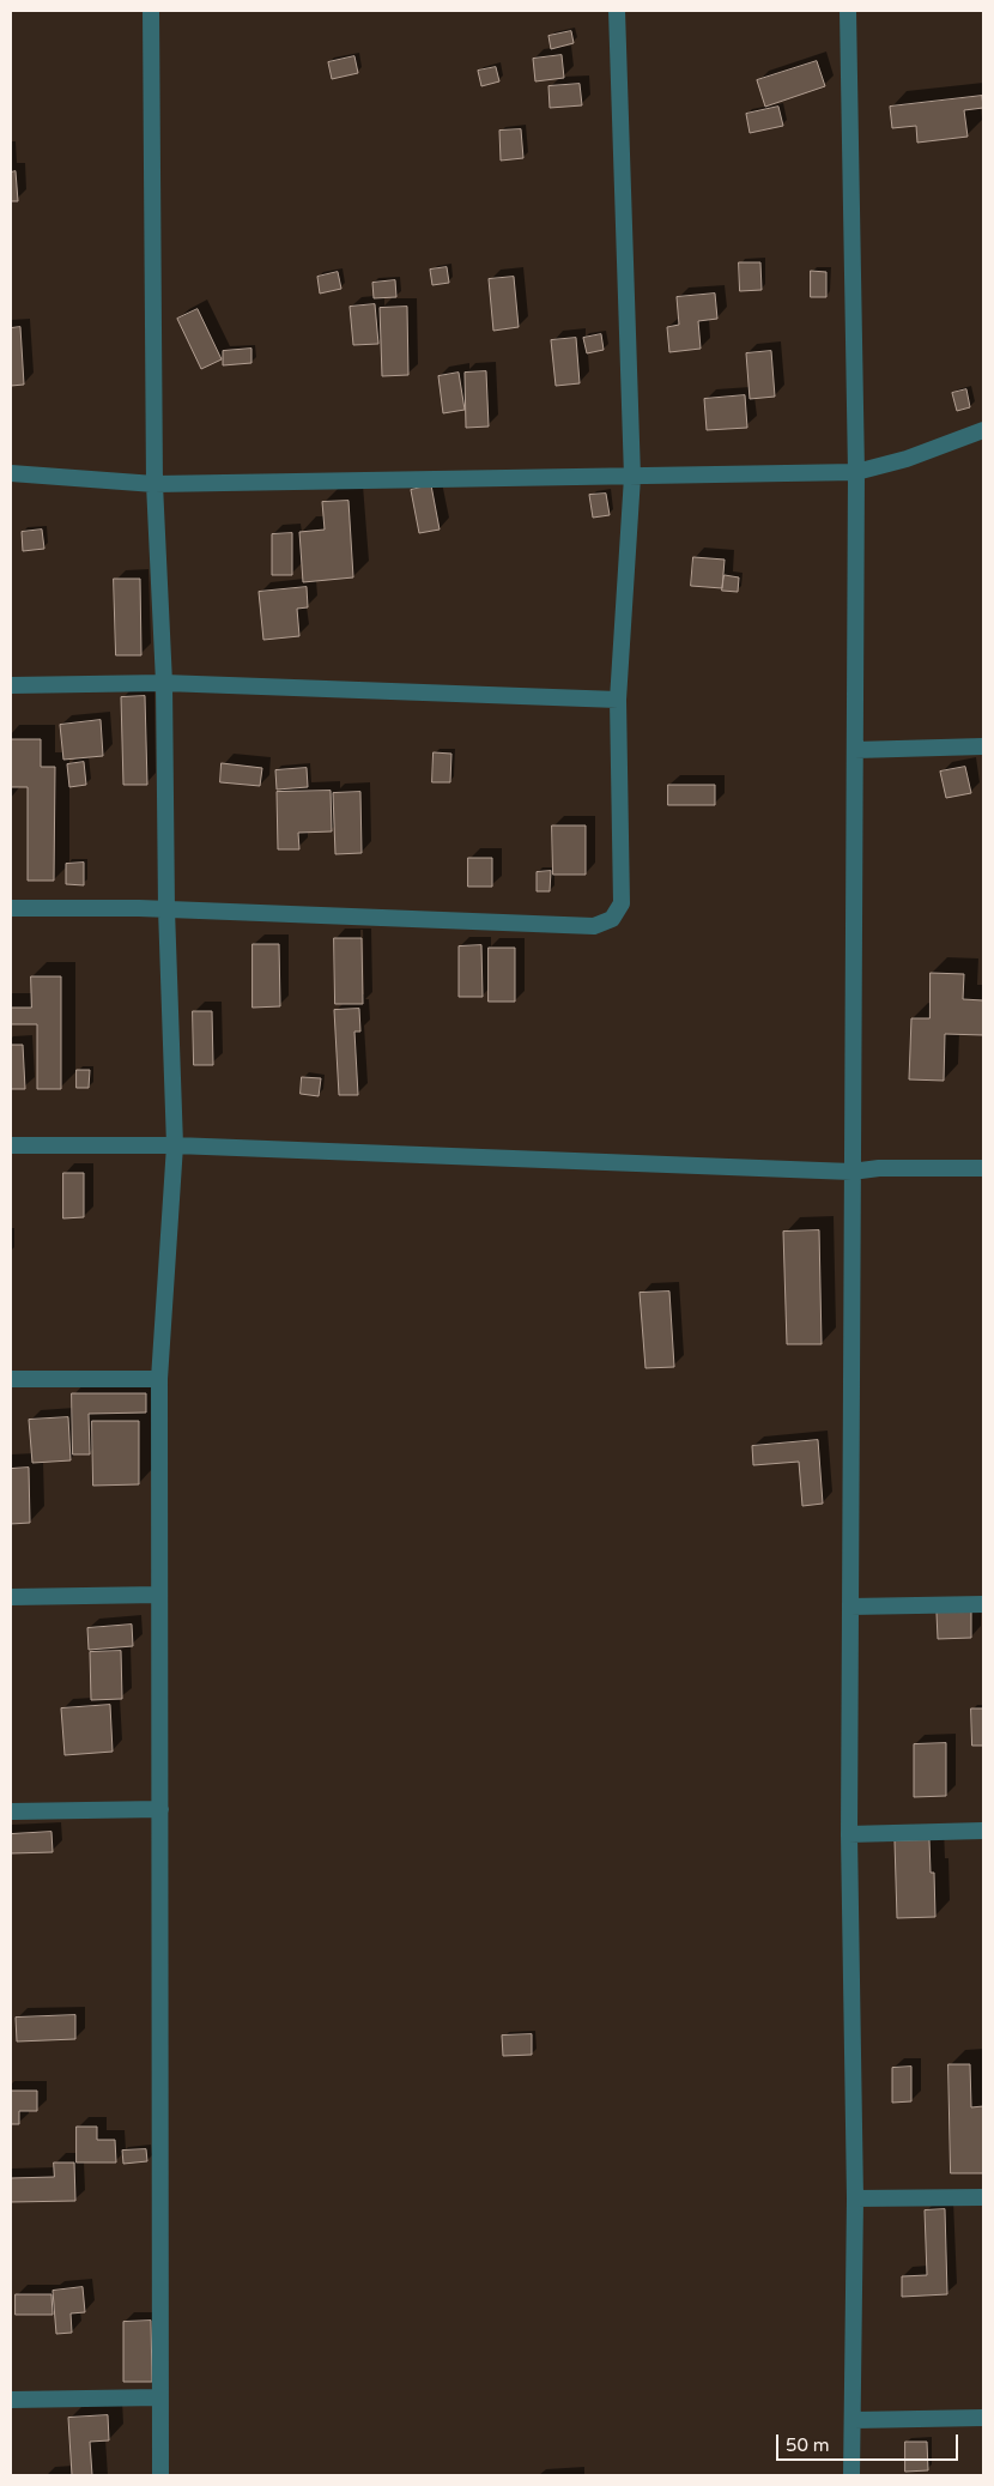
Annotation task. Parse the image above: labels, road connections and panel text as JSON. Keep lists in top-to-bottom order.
{
  "scale_bar": "50 m"
}
